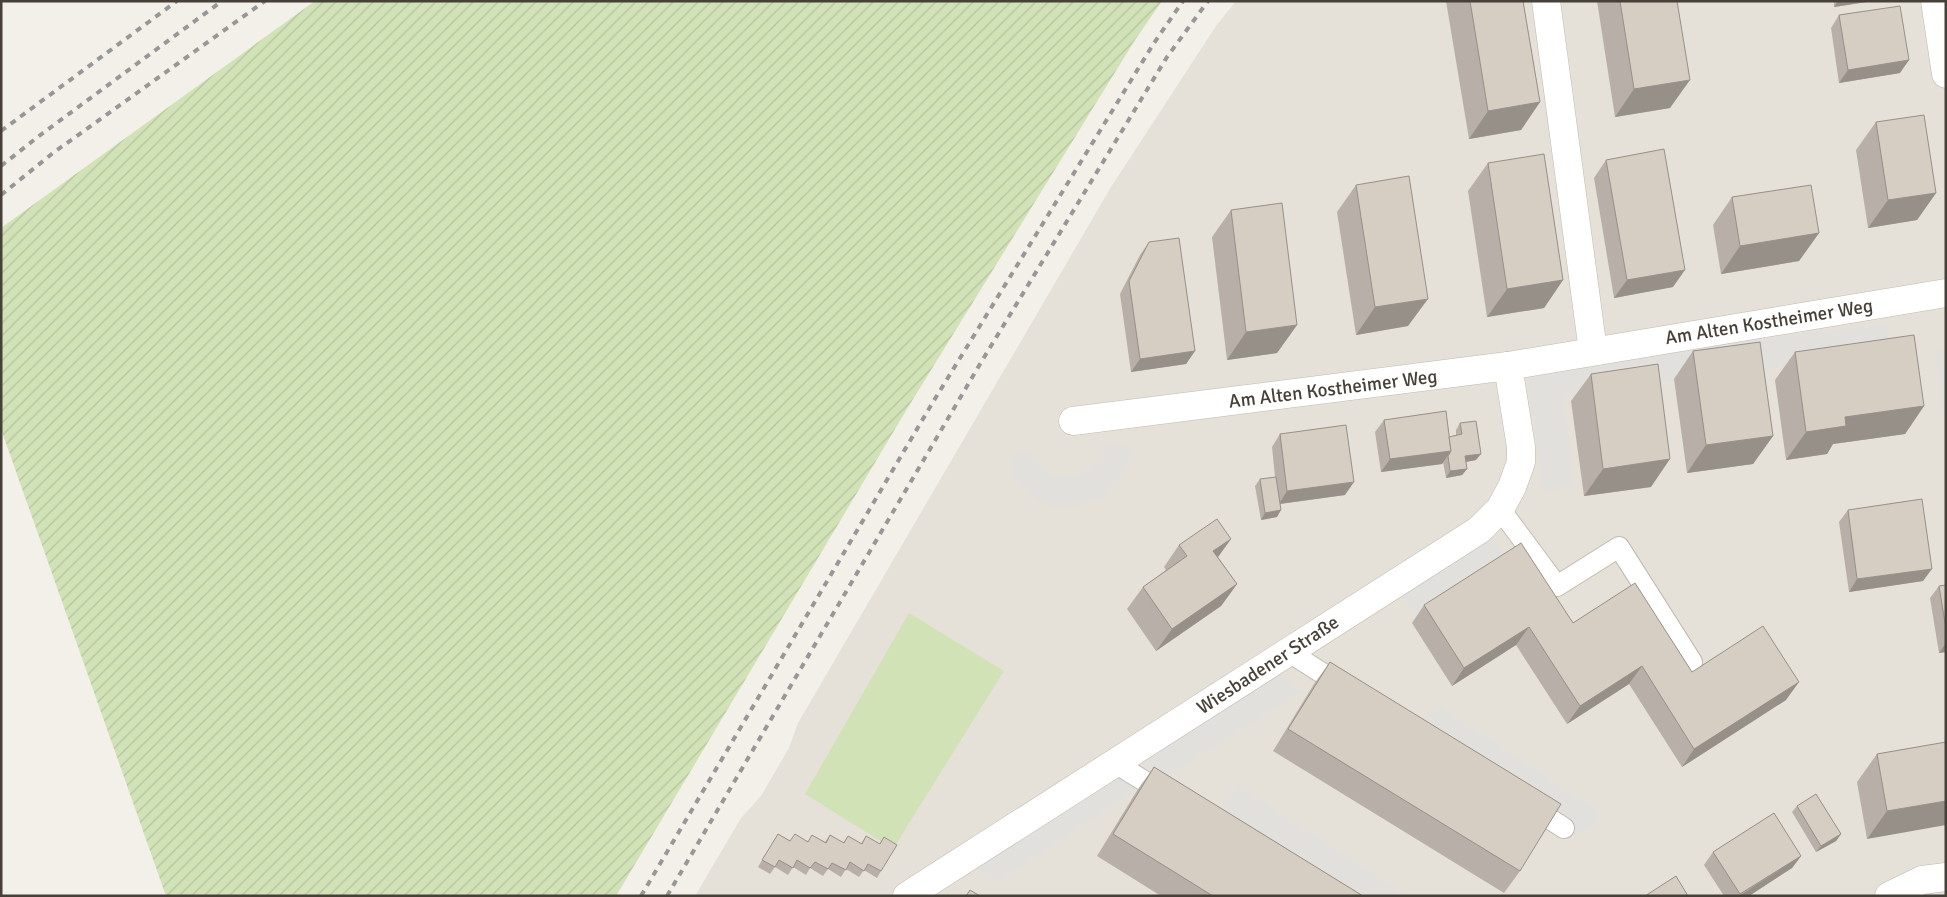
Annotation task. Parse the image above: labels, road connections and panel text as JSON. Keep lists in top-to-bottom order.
{
  "streets": {
    "street": ["Am Alten Kostheimer Weg", "Wiesbadener Straße"]
  },
  "crossings": [
    ["Am Alten Kostheimer Weg", "Wiesbadener Straße"]
  ]
}
